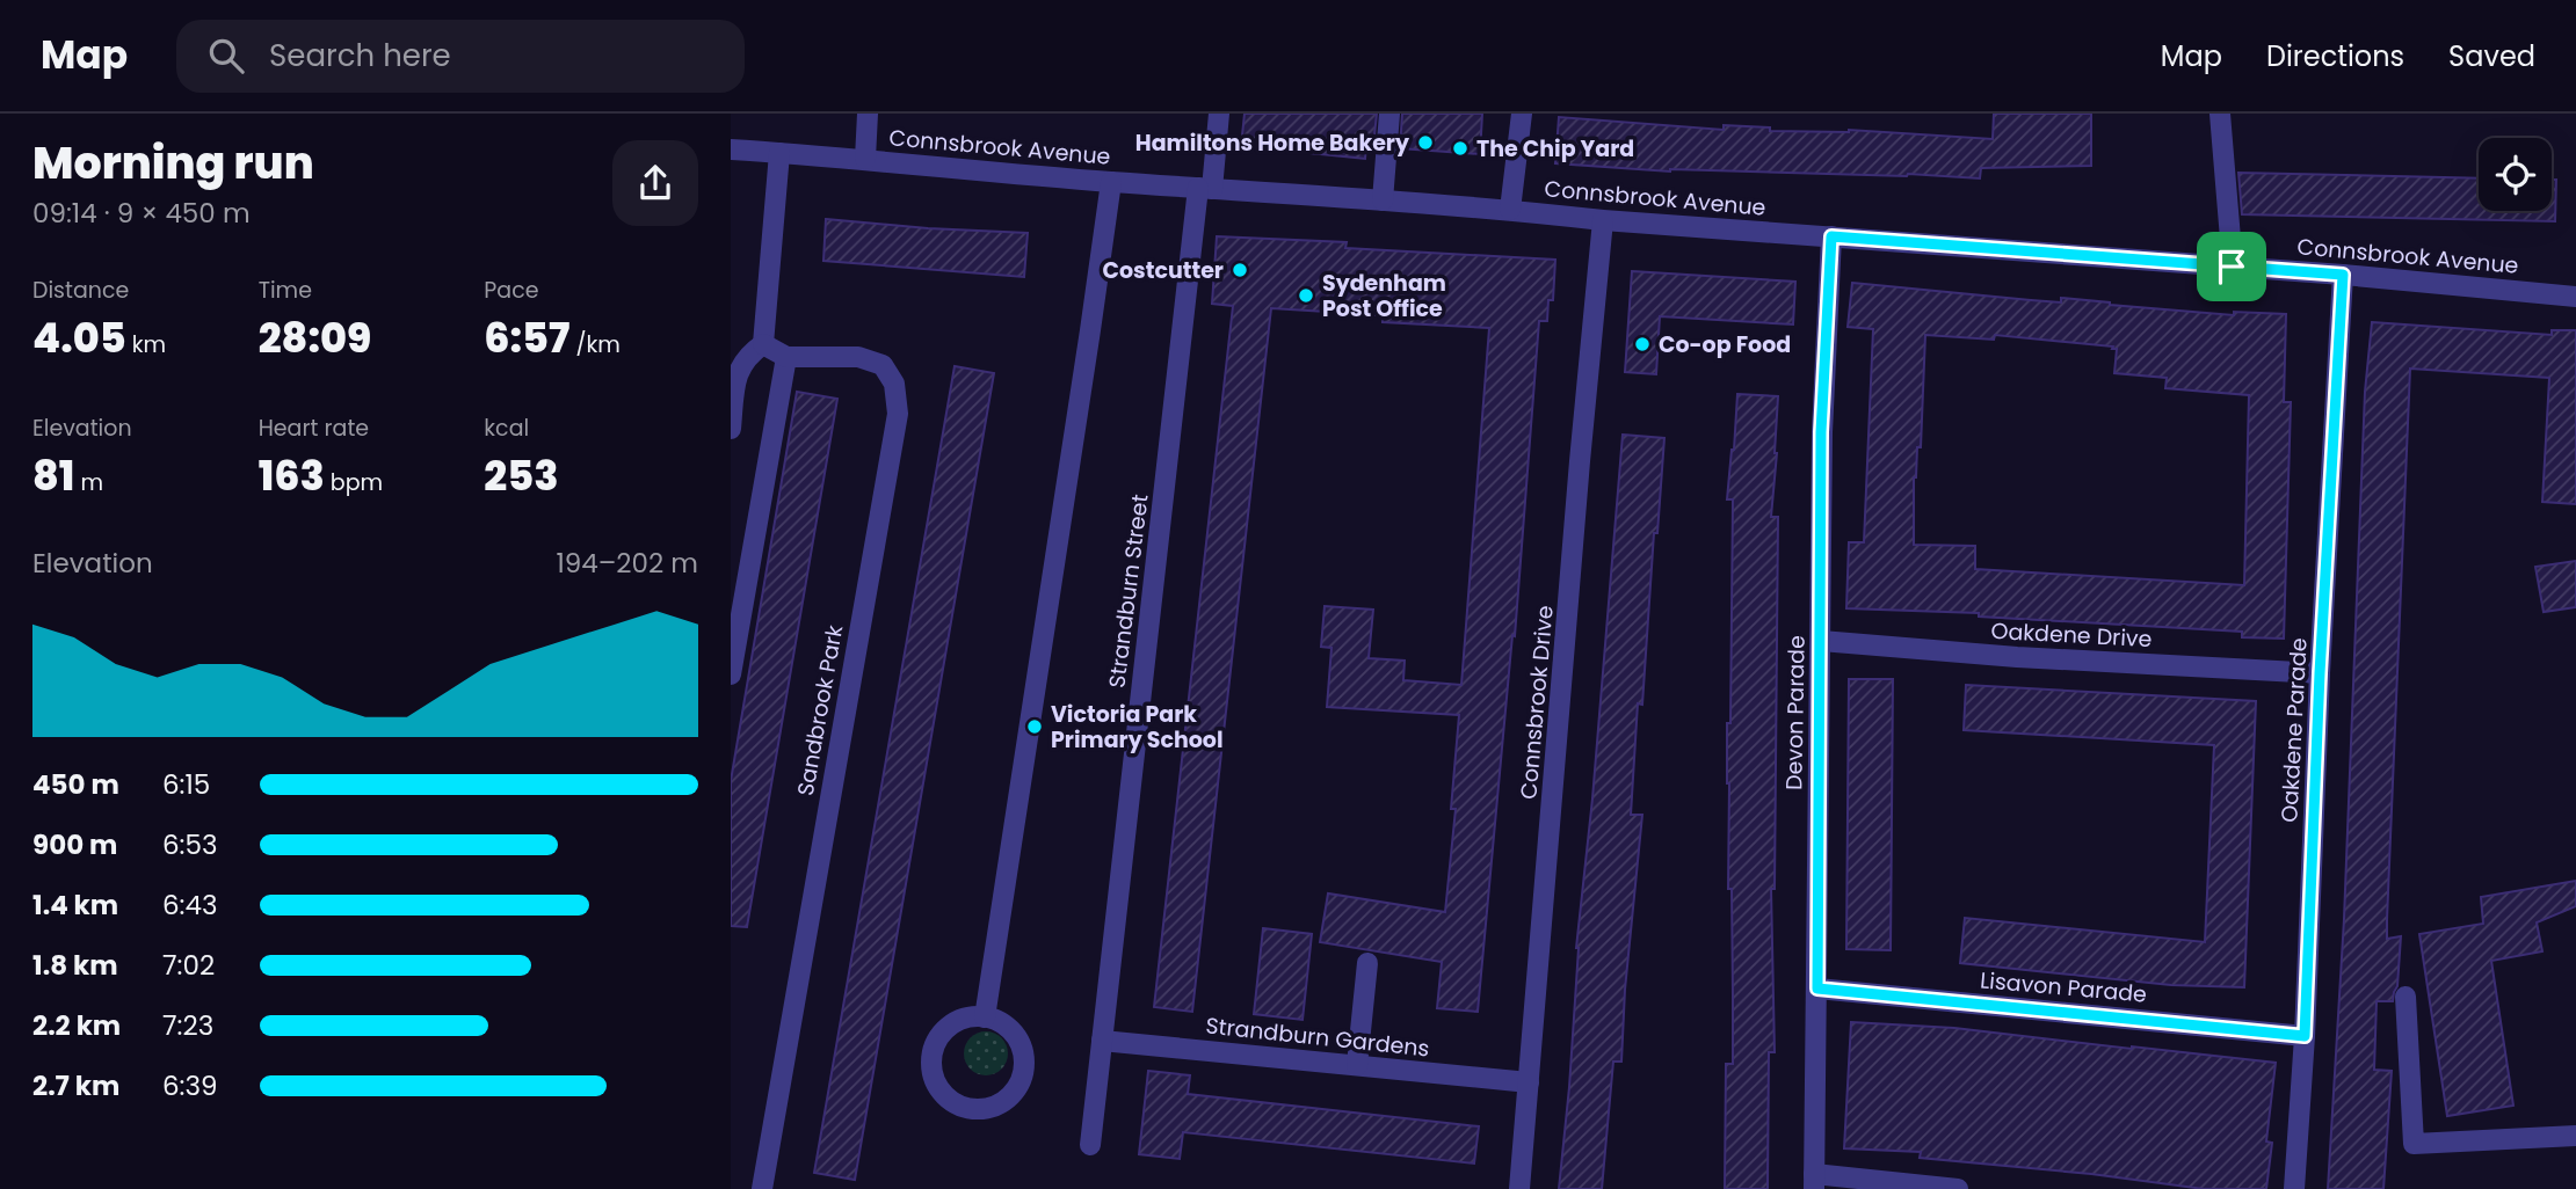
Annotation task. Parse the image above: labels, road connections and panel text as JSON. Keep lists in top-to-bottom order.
{
  "streets": {
    "street": [
      "Connsbrook Avenue",
      "Strandburn Street",
      "Oakdene Drive",
      "Connsbrook Drive",
      "Sandbrook Park",
      "Devon Parade",
      "Oakdene Parade",
      "Lisavon Parade",
      "Strandburn Gardens"
    ]
  },
  "crossings": [
    ["Connsbrook Avenue", "Strandburn Street"],
    ["Connsbrook Avenue", "Connsbrook Drive"],
    ["Connsbrook Avenue", "Devon Parade"],
    ["Connsbrook Avenue", "Oakdene Parade"],
    ["Strandburn Street", "Strandburn Gardens"],
    ["Oakdene Drive", "Devon Parade"],
    ["Oakdene Drive", "Oakdene Parade"],
    ["Connsbrook Drive", "Strandburn Gardens"],
    ["Devon Parade", "Lisavon Parade"],
    ["Oakdene Parade", "Lisavon Parade"]
  ],
  "places": [
    "Hamiltons Home Bakery",
    "The Chip Yard",
    "Costcutter",
    "Sydenham Post Office",
    "Co-op Food",
    "Victoria Park Primary School"
  ],
  "page": {
    "header": "Map",
    "search": "Search here",
    "nav": ["Map", "Directions", "Saved"],
    "heading": ["Morning run", "09:14 · 9 × 450 m"],
    "stats": [
      ["Distance", "4.05 km"],
      ["Time", "28:09"],
      ["Pace", "6:57 /km"],
      ["Elevation", "81 m"],
      ["Heart rate", "163 bpm"],
      ["kcal", "253"]
    ],
    "chart": ["Elevation", "194–202 m"],
    "list": [
      {
        "name": "450 m",
        "note": "6:15"
      },
      {
        "name": "900 m",
        "note": "6:53"
      },
      {
        "name": "1.4 km",
        "note": "6:43"
      },
      {
        "name": "1.8 km",
        "note": "7:02"
      },
      {
        "name": "2.2 km",
        "note": "7:23"
      },
      {
        "name": "2.7 km",
        "note": "6:39"
      }
    ]
  }
}
